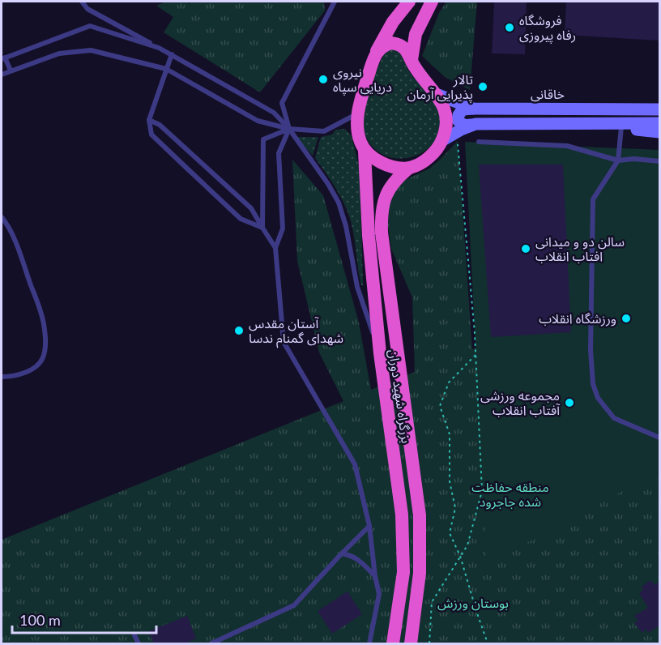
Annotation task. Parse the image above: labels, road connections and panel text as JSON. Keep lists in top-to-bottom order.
{
  "streets": {
    "highway": ["بزرگراه شهید دوران"],
    "main road": ["خاقانی"]
  },
  "crossings": [
    ["خاقانی", "بزرگراه شهید دوران"]
  ],
  "parks": ["منطقه حفاظت شده جاجرود", "بوستان ورزش"],
  "places": [
    "فروشگاه رفاه پیروزی",
    "نیروی دریایی سپاه",
    "تالار پذیرایی آرمان",
    "سالن دو و میدانی افتاب انقلاب",
    "ورزشگاه انقلاب",
    "آستان مقدس شهدای گمنام ندسا",
    "مجموعه ورزشی آفتاب انقلاب"
  ],
  "scale_bar": "100 m"
}
